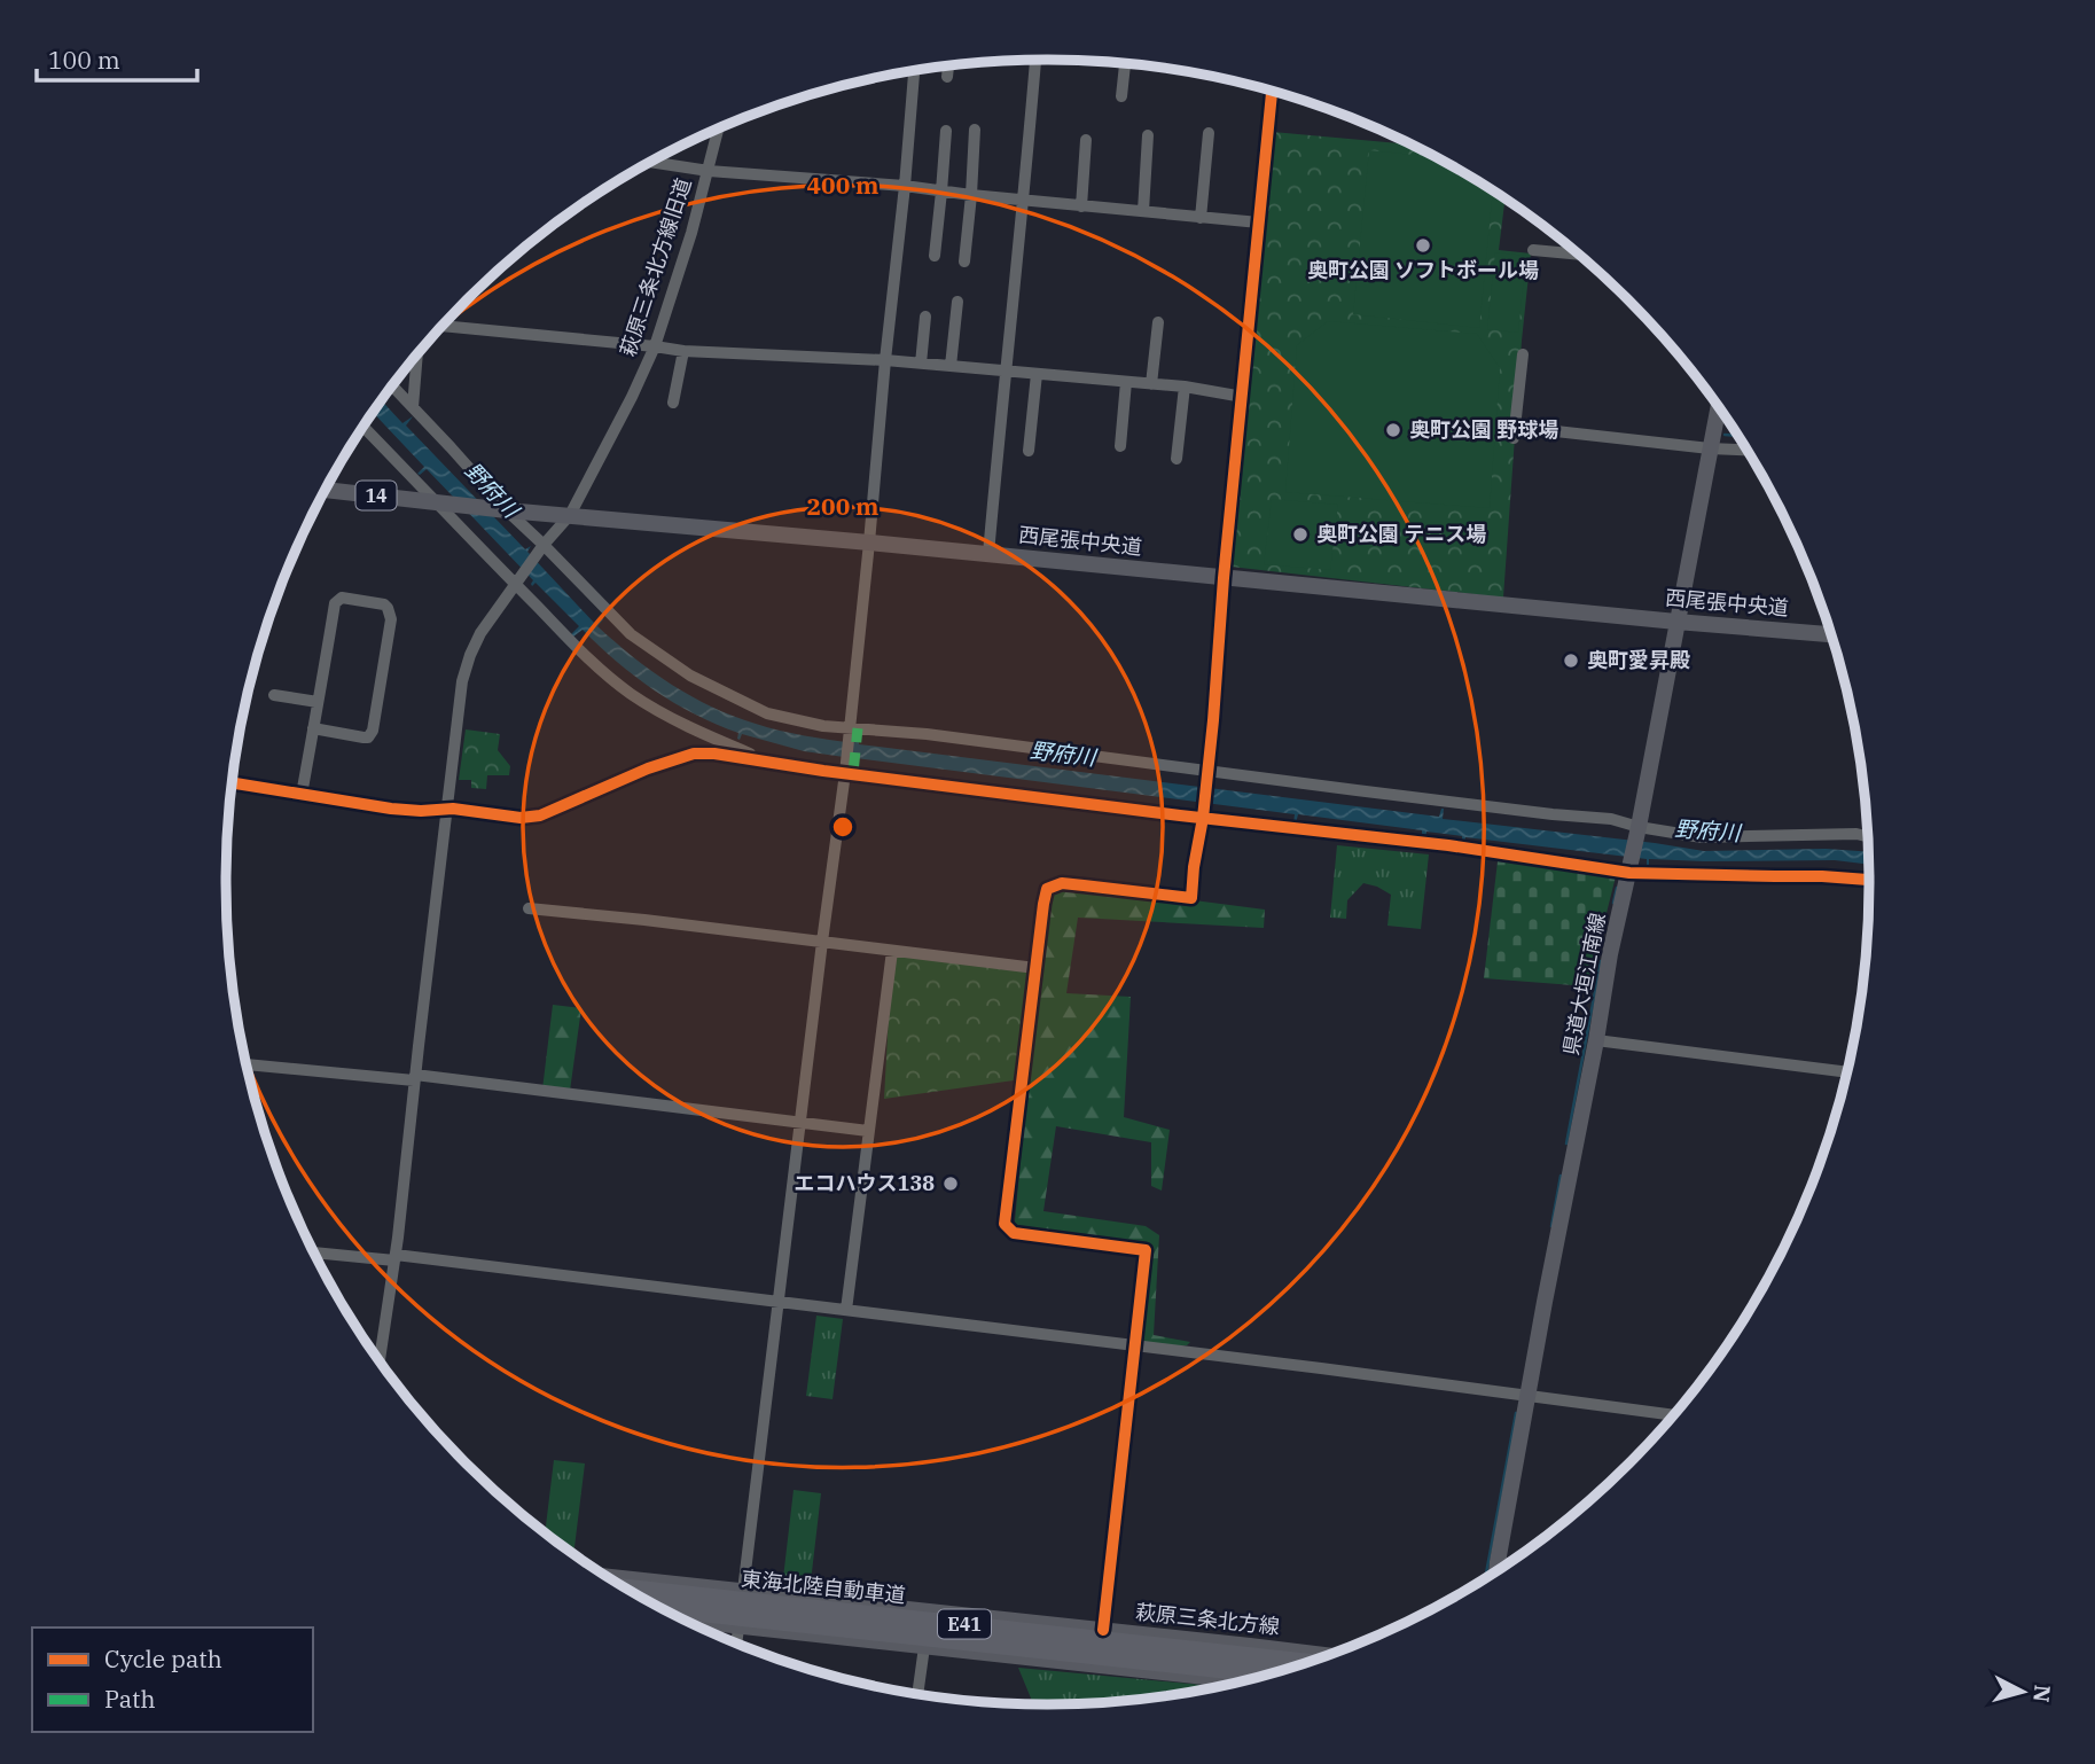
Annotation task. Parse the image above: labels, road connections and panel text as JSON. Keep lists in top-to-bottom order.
{
  "streets": {
    "highway": ["東海北陸自動車道", "E41"],
    "main road": [
      "14",
      "西尾張中央道",
      "県道大垣江南線",
      "萩原三条北方線"
    ],
    "street": ["萩原三条北方線旧道"]
  },
  "crossings": [
    ["萩原三条北方線旧道", "西尾張中央道"],
    ["西尾張中央道", "県道大垣江南線"]
  ],
  "water": ["野府川"],
  "places": [
    "奥町公園 ソフトボール場",
    "奥町公園 野球場",
    "奥町公園 テニス場",
    "奥町愛昇殿",
    "エコハウス138"
  ],
  "legend": ["Cycle path", "Path"],
  "scale_bar": "100 m",
  "north": "right",
  "rings": ["400 m", "200 m"]
}
